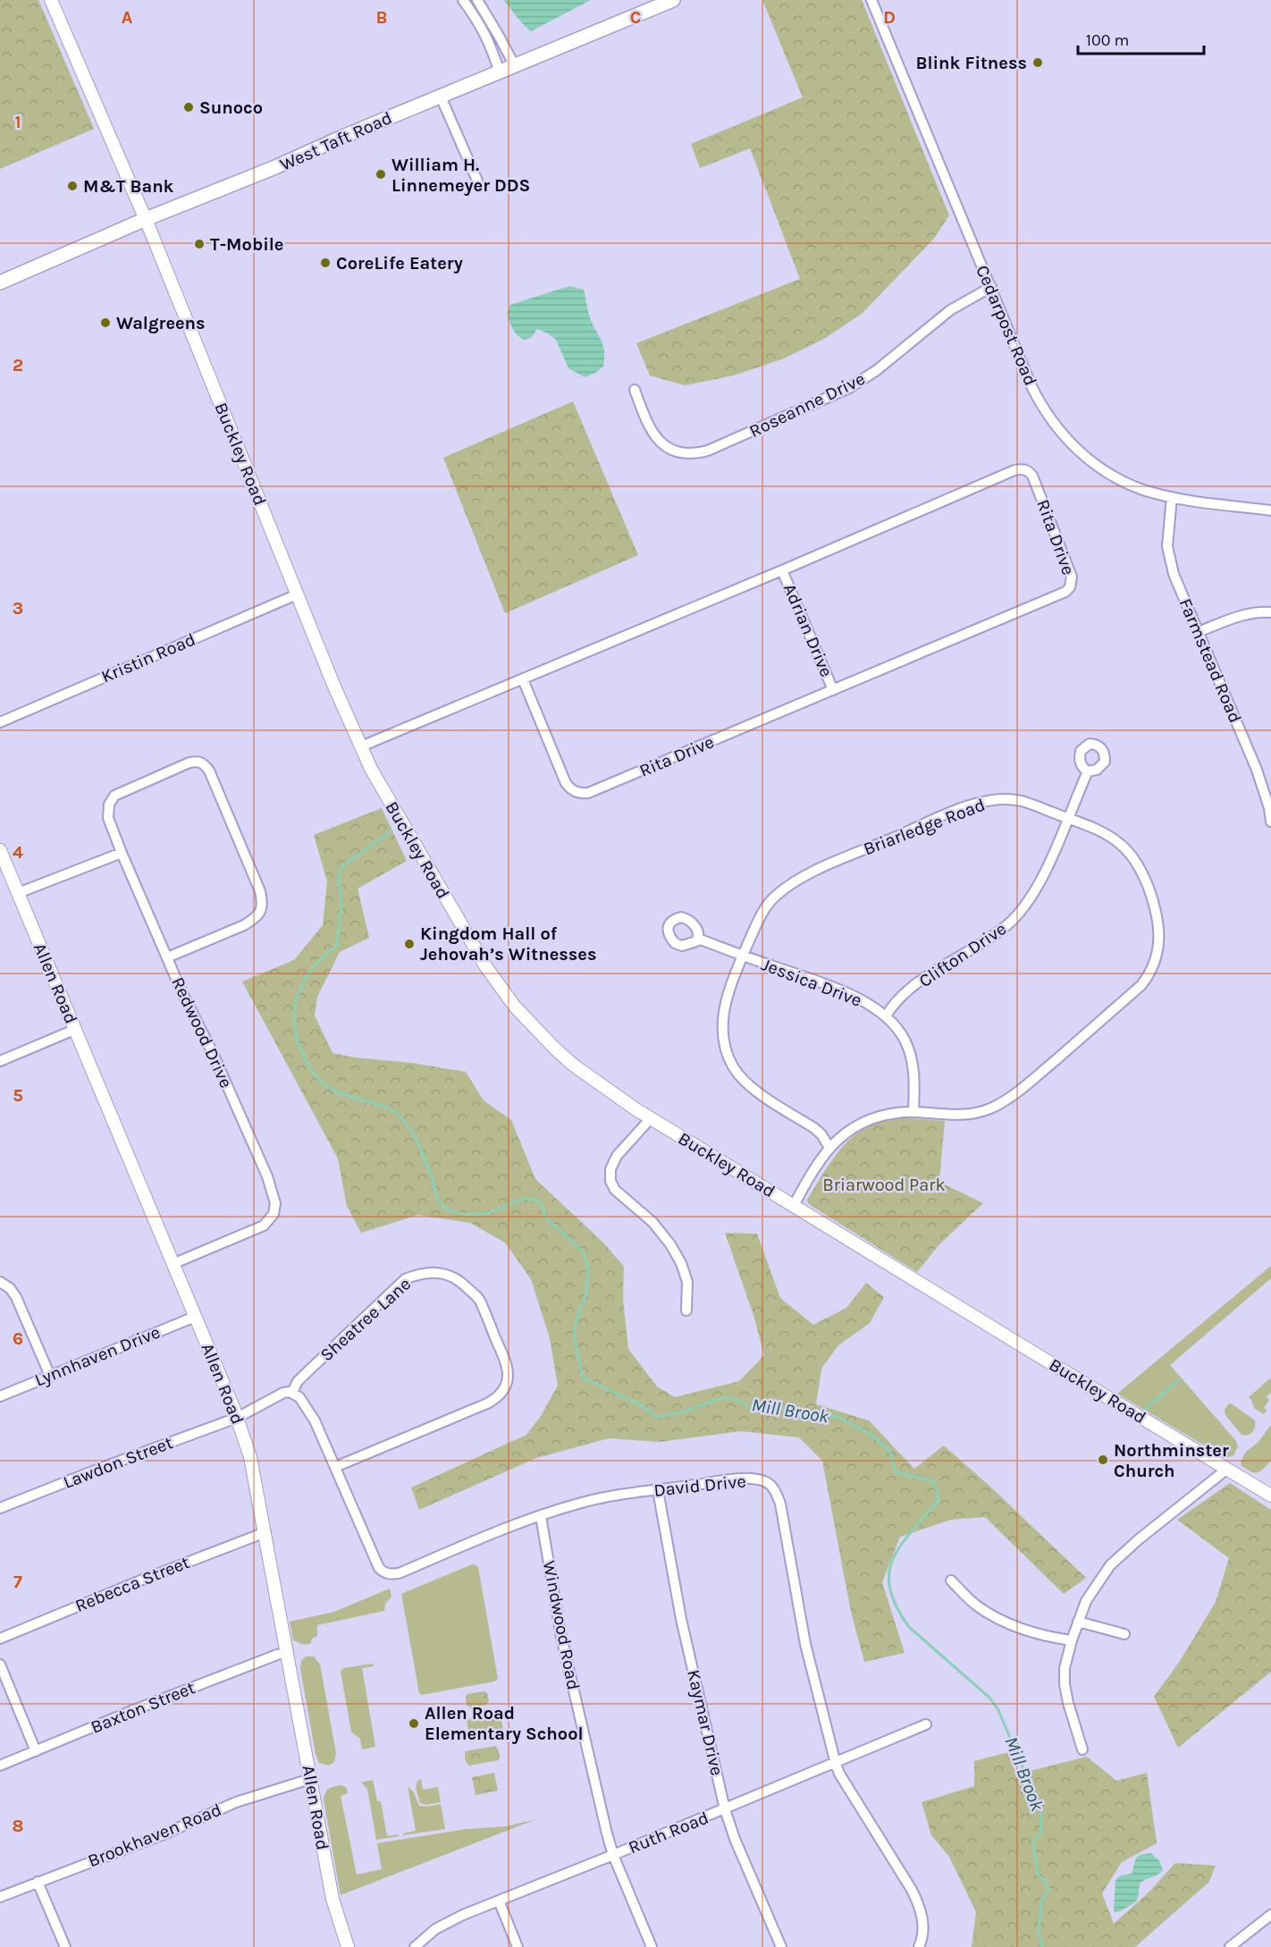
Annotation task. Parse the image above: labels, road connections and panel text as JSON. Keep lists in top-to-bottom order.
{
  "streets": {
    "main road": ["West Taft Road"],
    "street": [
      "Cedarpost Road",
      "Roseanne Drive",
      "Buckley Road",
      "Rita Drive",
      "Adrian Drive",
      "Kristin Road",
      "Farmstead Road",
      "Briarledge Road",
      "Clifton Drive",
      "Jessica Drive",
      "Allen Road",
      "Redwood Drive",
      "Sheatree Lane",
      "Lynnhaven Drive",
      "Lawdon Street",
      "David Drive",
      "Rebecca Street",
      "Windwood Road",
      "Baxton Street",
      "Kaymar Drive",
      "Ruth Road",
      "Brookhaven Road"
    ]
  },
  "crossings": [
    ["West Taft Road", "Buckley Road"],
    ["Cedarpost Road", "Roseanne Drive"],
    ["Cedarpost Road", "Farmstead Road"],
    ["Buckley Road", "Rita Drive"],
    ["Buckley Road", "Kristin Road"],
    ["Buckley Road", "Briarledge Road"],
    ["Rita Drive", "Adrian Drive"],
    ["Briarledge Road", "Clifton Drive"],
    ["Briarledge Road", "Jessica Drive"],
    ["Clifton Drive", "Jessica Drive"],
    ["Allen Road", "Redwood Drive"],
    ["Allen Road", "Lynnhaven Drive"],
    ["Allen Road", "Lawdon Street"],
    ["Allen Road", "Rebecca Street"],
    ["Allen Road", "Baxton Street"],
    ["Allen Road", "Brookhaven Road"],
    ["Sheatree Lane", "David Drive"],
    ["David Drive", "Windwood Road"],
    ["David Drive", "Kaymar Drive"],
    ["David Drive", "Ruth Road"],
    ["Windwood Road", "Ruth Road"],
    ["Kaymar Drive", "Ruth Road"]
  ],
  "water": ["Mill Brook"],
  "parks": ["Briarwood Park"],
  "places": [
    "Blink Fitness",
    "Sunoco",
    "William H. Linnemeyer DDS",
    "M&T Bank",
    "T-Mobile",
    "CoreLife Eatery",
    "Walgreens",
    "Kingdom Hall of Jehovah’s Witnesses",
    "Northminster Church",
    "Allen Road Elementary School"
  ],
  "scale_bar": "100 m",
  "grid": {
    "columns": [
      "A",
      "B",
      "C",
      "D"
    ],
    "rows": [
      "1",
      "2",
      "3",
      "4",
      "5",
      "6",
      "7",
      "8"
    ]
  }
}
